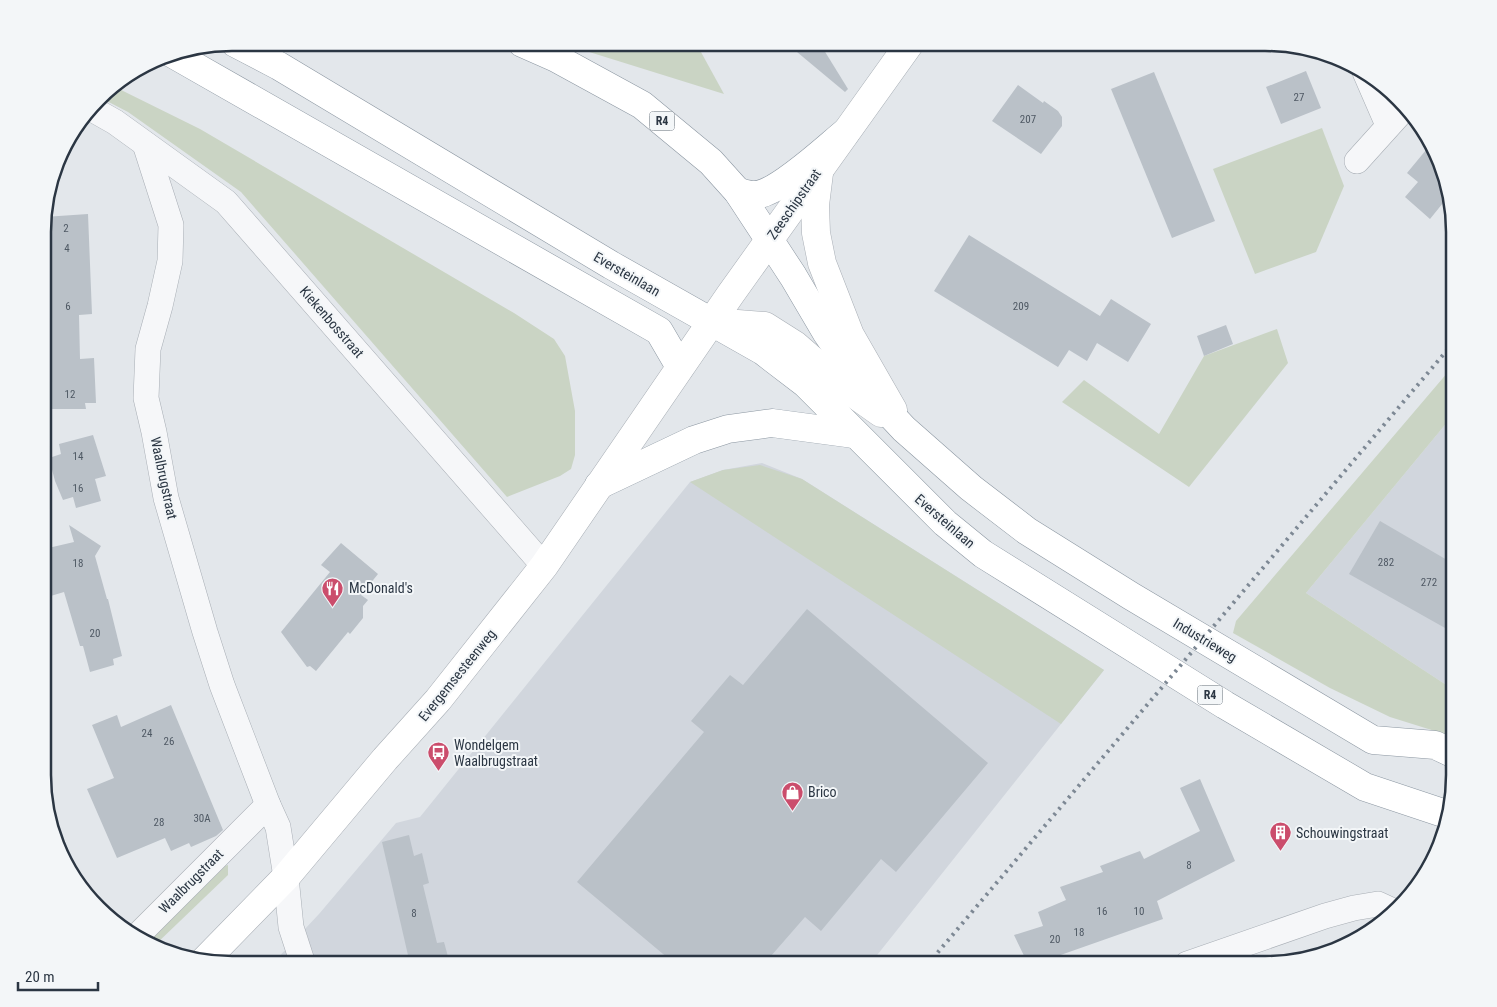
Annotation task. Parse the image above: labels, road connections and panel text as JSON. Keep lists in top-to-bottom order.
{
  "streets": {
    "main road": [
      "R4",
      "Zeeschipstraat",
      "Eversteinlaan",
      "Industrieweg",
      "Evergemsesteenweg"
    ],
    "street": ["Kiekenbosstraat", "Waalbrugstraat"]
  },
  "crossings": [
    ["R4", "Zeeschipstraat"],
    ["R4", "Industrieweg"],
    ["Zeeschipstraat", "Eversteinlaan"],
    ["Zeeschipstraat", "Evergemsesteenweg"],
    ["Kiekenbosstraat", "Waalbrugstraat"],
    ["Kiekenbosstraat", "Evergemsesteenweg"],
    ["Waalbrugstraat", "Evergemsesteenweg"]
  ],
  "places": {
    "restaurant": ["McDonald's"],
    "bus stop": ["Wondelgem Waalbrugstraat"],
    "shop": ["Brico"],
    "building": ["Schouwingstraat"]
  },
  "house_numbers": [
    "27",
    "207",
    "2",
    "4",
    "6",
    "209",
    "12",
    "14",
    "16",
    "282",
    "18",
    "272",
    "20",
    "24",
    "26",
    "30A",
    "28",
    "8",
    "16",
    "10",
    "8",
    "18",
    "20"
  ],
  "scale_bar": "20 m"
}
